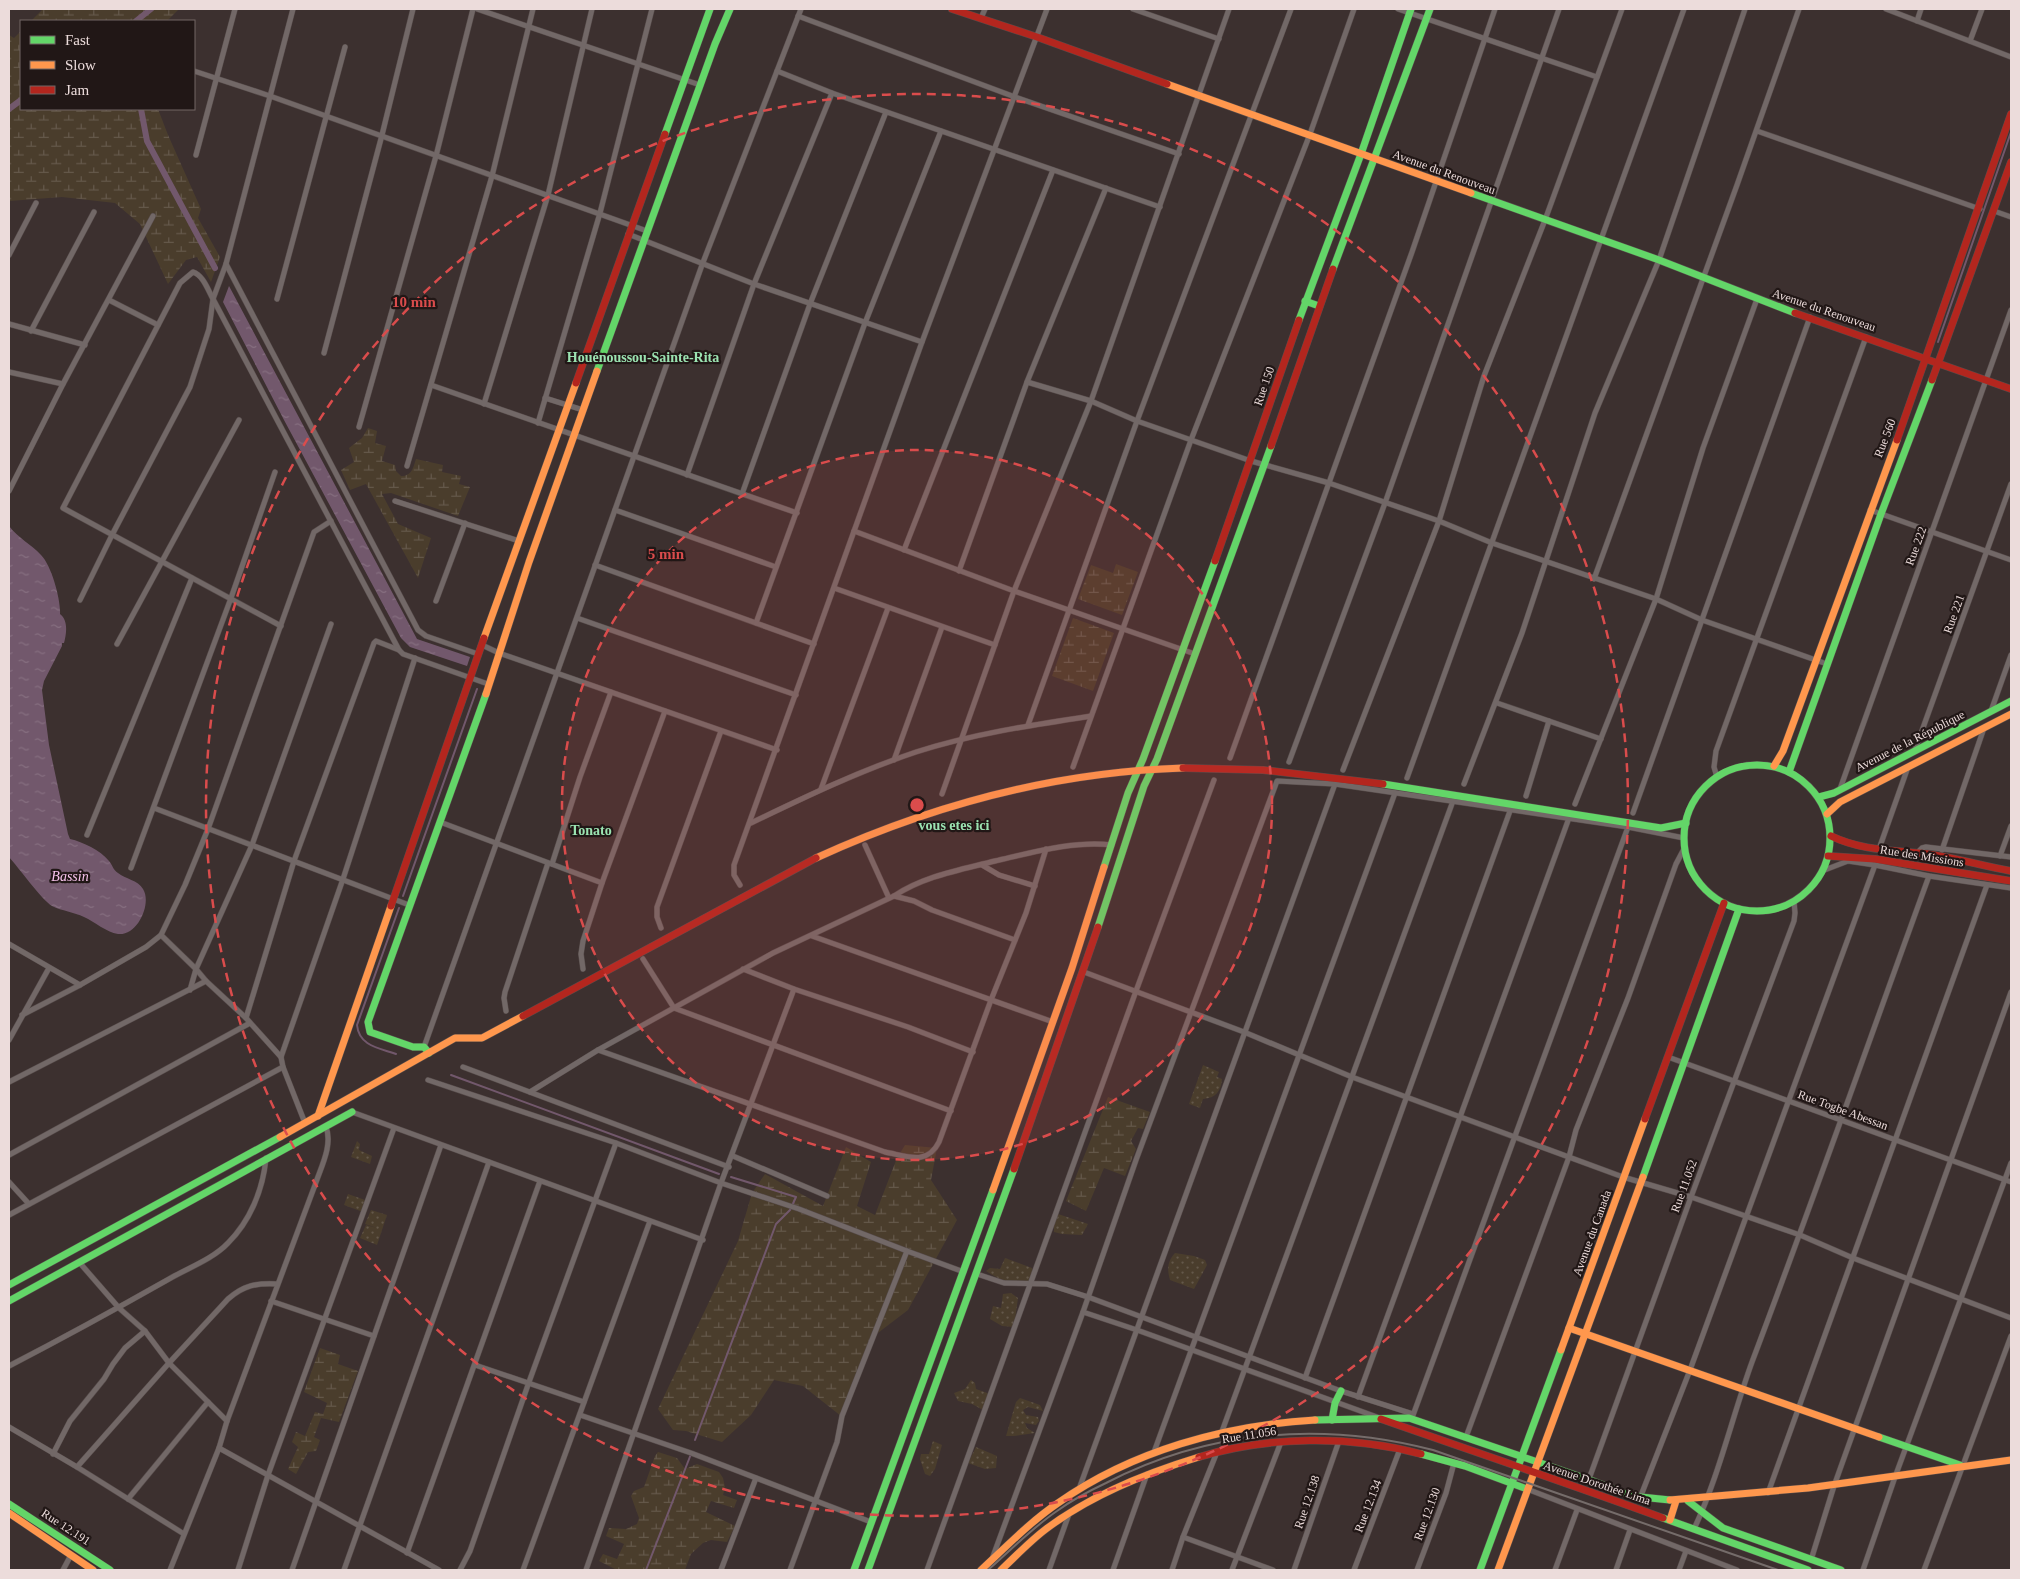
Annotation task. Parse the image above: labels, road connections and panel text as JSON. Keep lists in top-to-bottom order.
{
  "streets": {
    "main road": [
      "Avenue du Renouveau",
      "Rue 150",
      "Rue 560",
      "Avenue de la République",
      "Rue des Missions",
      "Avenue du Canada",
      "Rue 11.056",
      "Avenue Dorothée Lima",
      "Rue 12.191"
    ],
    "street": [
      "Rue 222",
      "Rue 221",
      "Rue Togbe Abessan",
      "Rue 11.052",
      "Rue 12.138",
      "Rue 12.134",
      "Rue 12.130"
    ]
  },
  "crossings": [
    ["Avenue du Renouveau", "Rue 150"],
    ["Avenue du Renouveau", "Rue 560"],
    ["Avenue du Renouveau", "Rue 222"],
    ["Rue 560", "Avenue de la République"],
    ["Rue 560", "Rue des Missions"],
    ["Rue 560", "Rue 11.052"],
    ["Rue 560", "Avenue du Canada"],
    ["Rue 222", "Avenue de la République"],
    ["Rue 221", "Avenue de la République"],
    ["Avenue de la République", "Rue des Missions"],
    ["Avenue de la République", "Rue 11.052"],
    ["Avenue de la République", "Avenue du Canada"],
    ["Rue des Missions", "Rue 11.052"],
    ["Rue des Missions", "Avenue du Canada"],
    ["Rue Togbe Abessan", "Rue 11.052"],
    ["Rue Togbe Abessan", "Avenue du Canada"],
    ["Rue 11.052", "Avenue du Canada"],
    ["Rue 11.052", "Avenue Dorothée Lima"],
    ["Avenue du Canada", "Rue 11.056"],
    ["Avenue du Canada", "Avenue Dorothée Lima"],
    ["Rue 11.056", "Rue 12.138"],
    ["Rue 11.056", "Rue 12.134"],
    ["Rue 11.056", "Rue 12.130"]
  ],
  "districts": ["Houénoussou-Sainte-Rita", "vous etes ici", "Tonato"],
  "water": ["Bassin"],
  "legend": ["Fast", "Slow", "Jam"],
  "rings": ["10 min", "5 min"]
}
